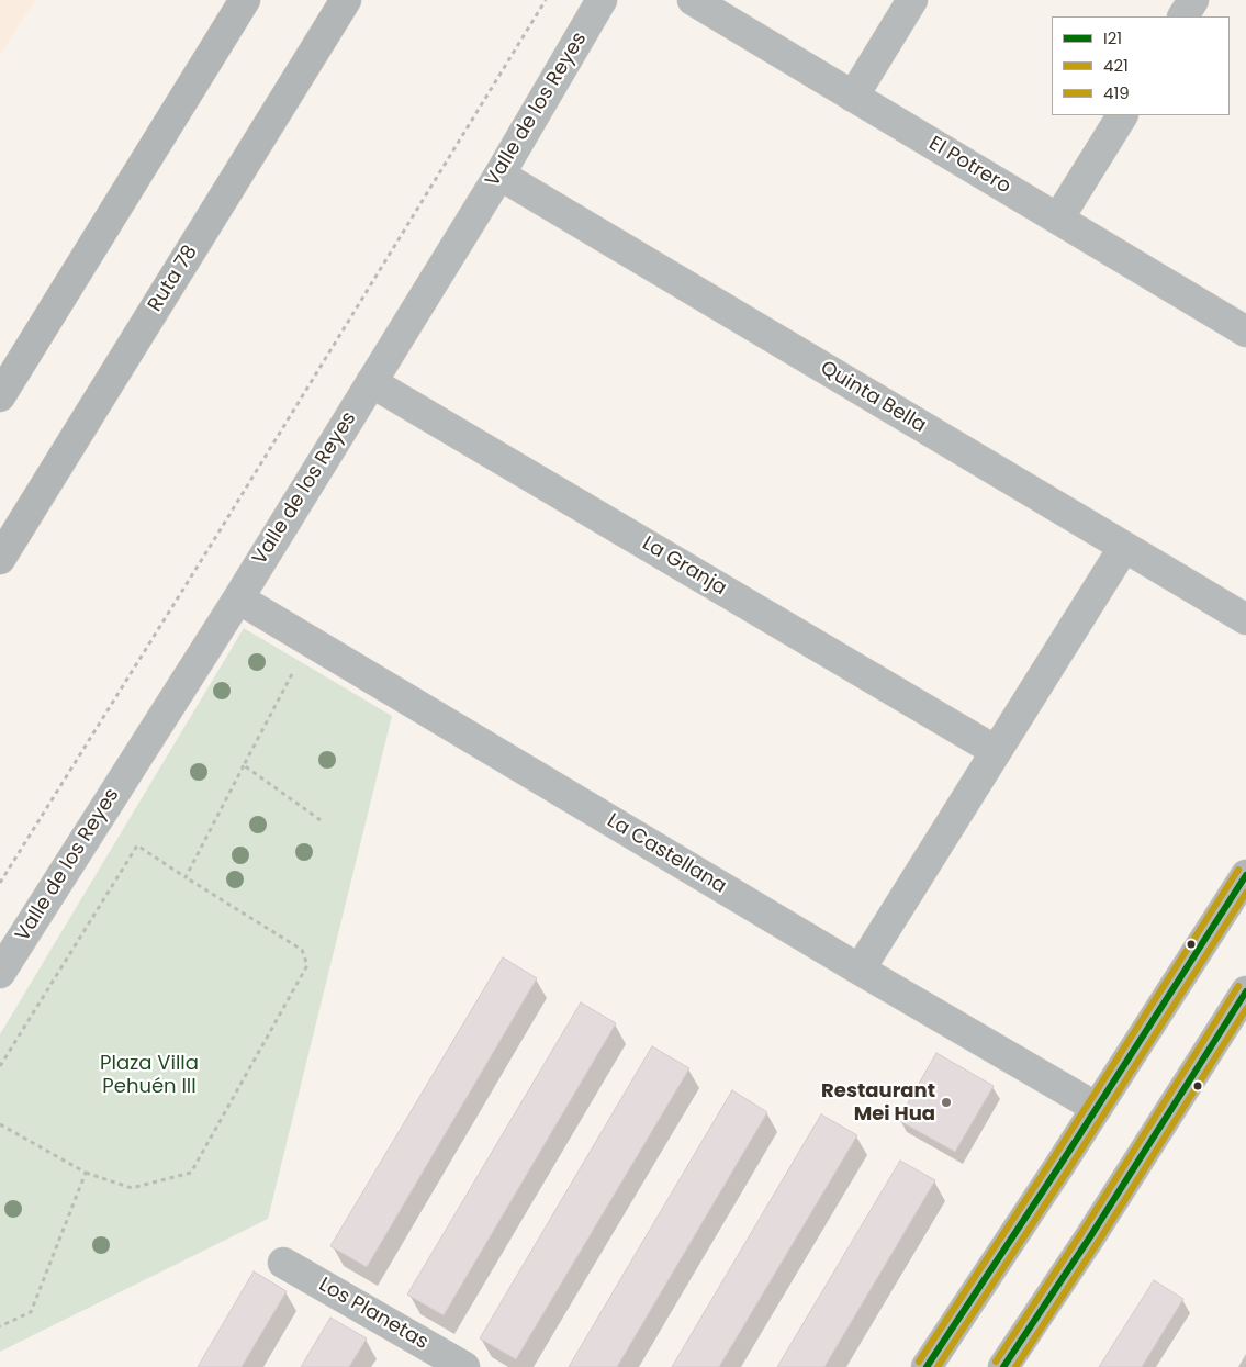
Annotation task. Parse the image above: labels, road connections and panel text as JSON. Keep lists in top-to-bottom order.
{
  "streets": {
    "highway": ["Ruta 78"],
    "street": [
      "Valle de los Reyes",
      "El Potrero",
      "Quinta Bella",
      "La Granja",
      "La Castellana",
      "Los Planetas"
    ]
  },
  "crossings": [
    ["Valle de los Reyes", "Quinta Bella"],
    ["Valle de los Reyes", "La Granja"],
    ["Valle de los Reyes", "La Castellana"]
  ],
  "parks": ["Plaza Villa Pehuén III"],
  "places": ["Restaurant Mei Hua"],
  "lines": ["transit line 419", "transit line I21", "transit line 421"],
  "legend": ["I21", "421", "419"]
}
